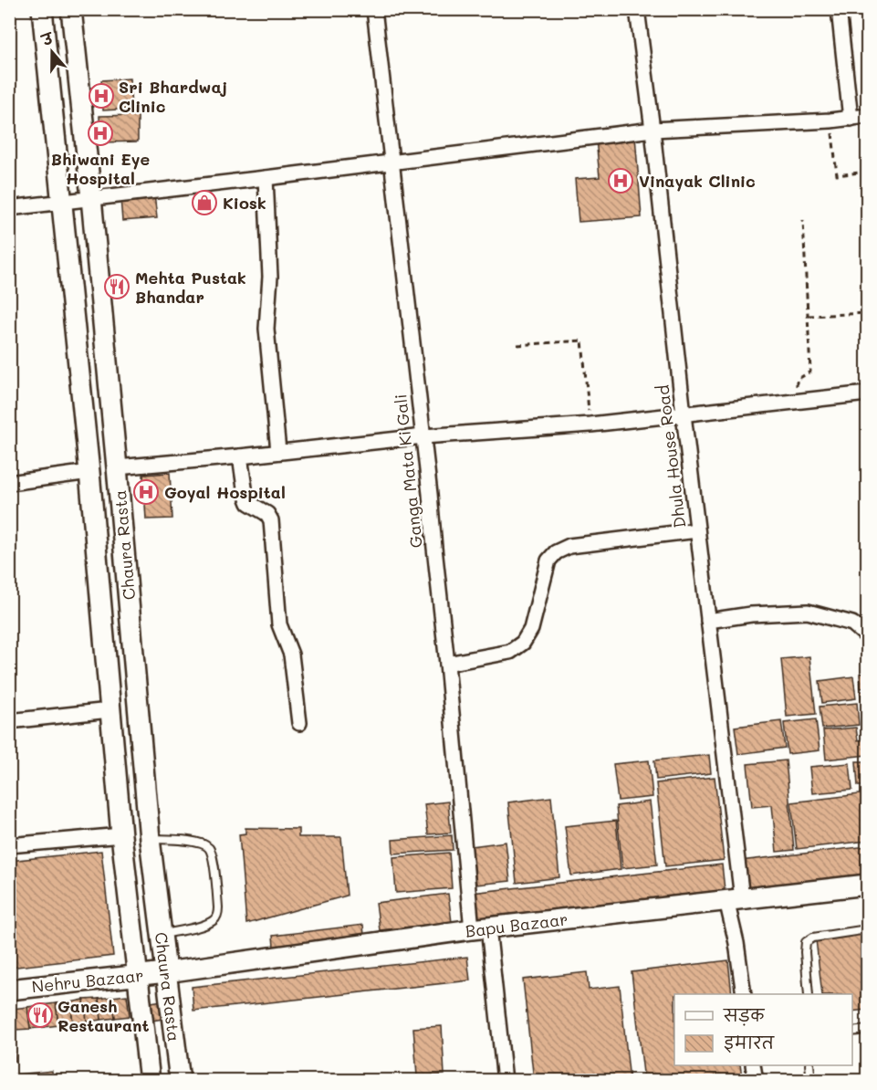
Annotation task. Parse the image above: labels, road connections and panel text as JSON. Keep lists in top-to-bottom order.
{
  "streets": {
    "street": [
      "Dhula House Road",
      "Ganga Mata Ki Gali",
      "Chaura Rasta",
      "Bapu Bazaar",
      "Nehru Bazaar"
    ]
  },
  "crossings": [
    ["Dhula House Road", "Bapu Bazaar"],
    ["Ganga Mata Ki Gali", "Bapu Bazaar"],
    ["Chaura Rasta", "Bapu Bazaar"],
    ["Chaura Rasta", "Nehru Bazaar"],
    ["Bapu Bazaar", "Nehru Bazaar"]
  ],
  "places": {
    "hospital": [
      "Sri Bhardwaj Clinic",
      "Bhiwani Eye Hospital",
      "Vinayak Clinic",
      "Goyal Hospital"
    ],
    "shop": ["Kiosk"],
    "restaurant": ["Mehta Pustak Bhandar", "Ganesh Restaurant"]
  },
  "legend": ["सड़क", "इमारत"],
  "north": "top"
}
